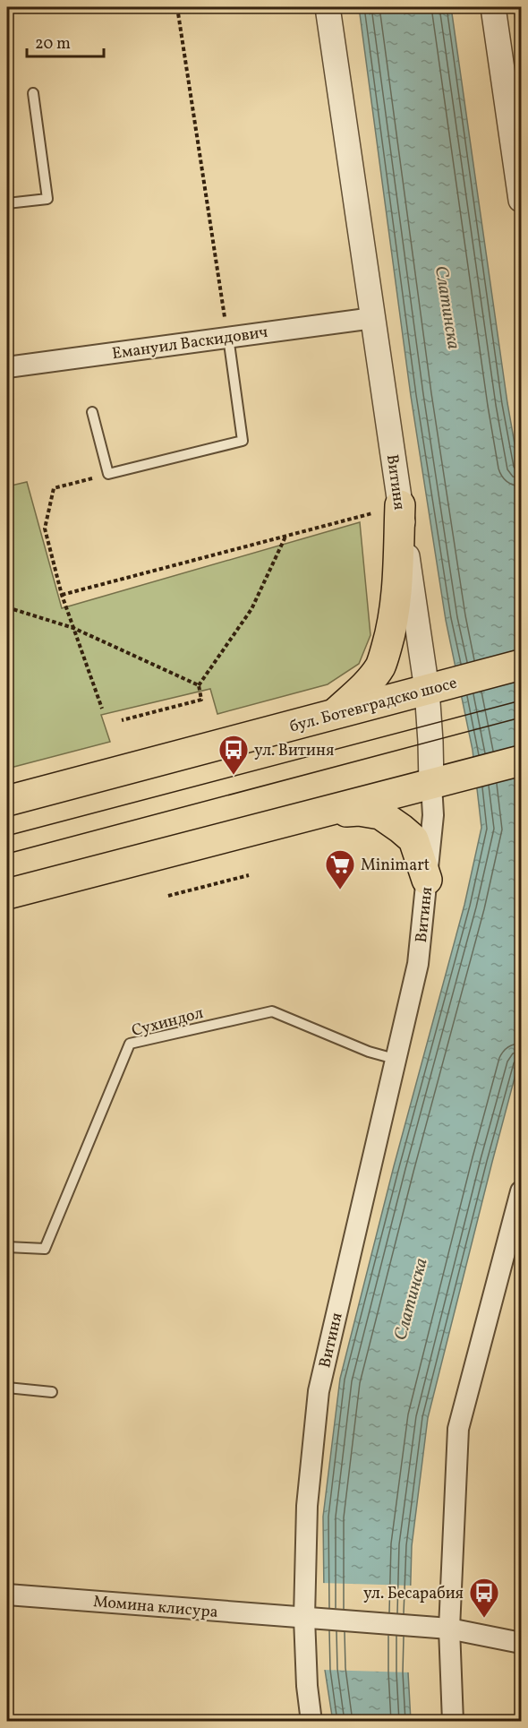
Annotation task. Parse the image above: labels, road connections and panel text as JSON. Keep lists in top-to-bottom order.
{
  "streets": {
    "main road": ["бул. Ботевградско шосе"],
    "street": ["Емануил Васкидович", "Витиня", "Момина клисура"],
    "lane": ["Сухиндол"]
  },
  "crossings": [
    ["Емануил Васкидович", "Витиня"],
    ["Витиня", "бул. Ботевградско шосе"],
    ["Витиня", "Сухиндол"],
    ["Витиня", "Момина клисура"]
  ],
  "water": ["Слатинска"],
  "places": {
    "bus stop": ["ул. Витиня", "ул. Бесарабия"],
    "supermarket": ["Minimart"]
  },
  "scale_bar": "20 m"
}
